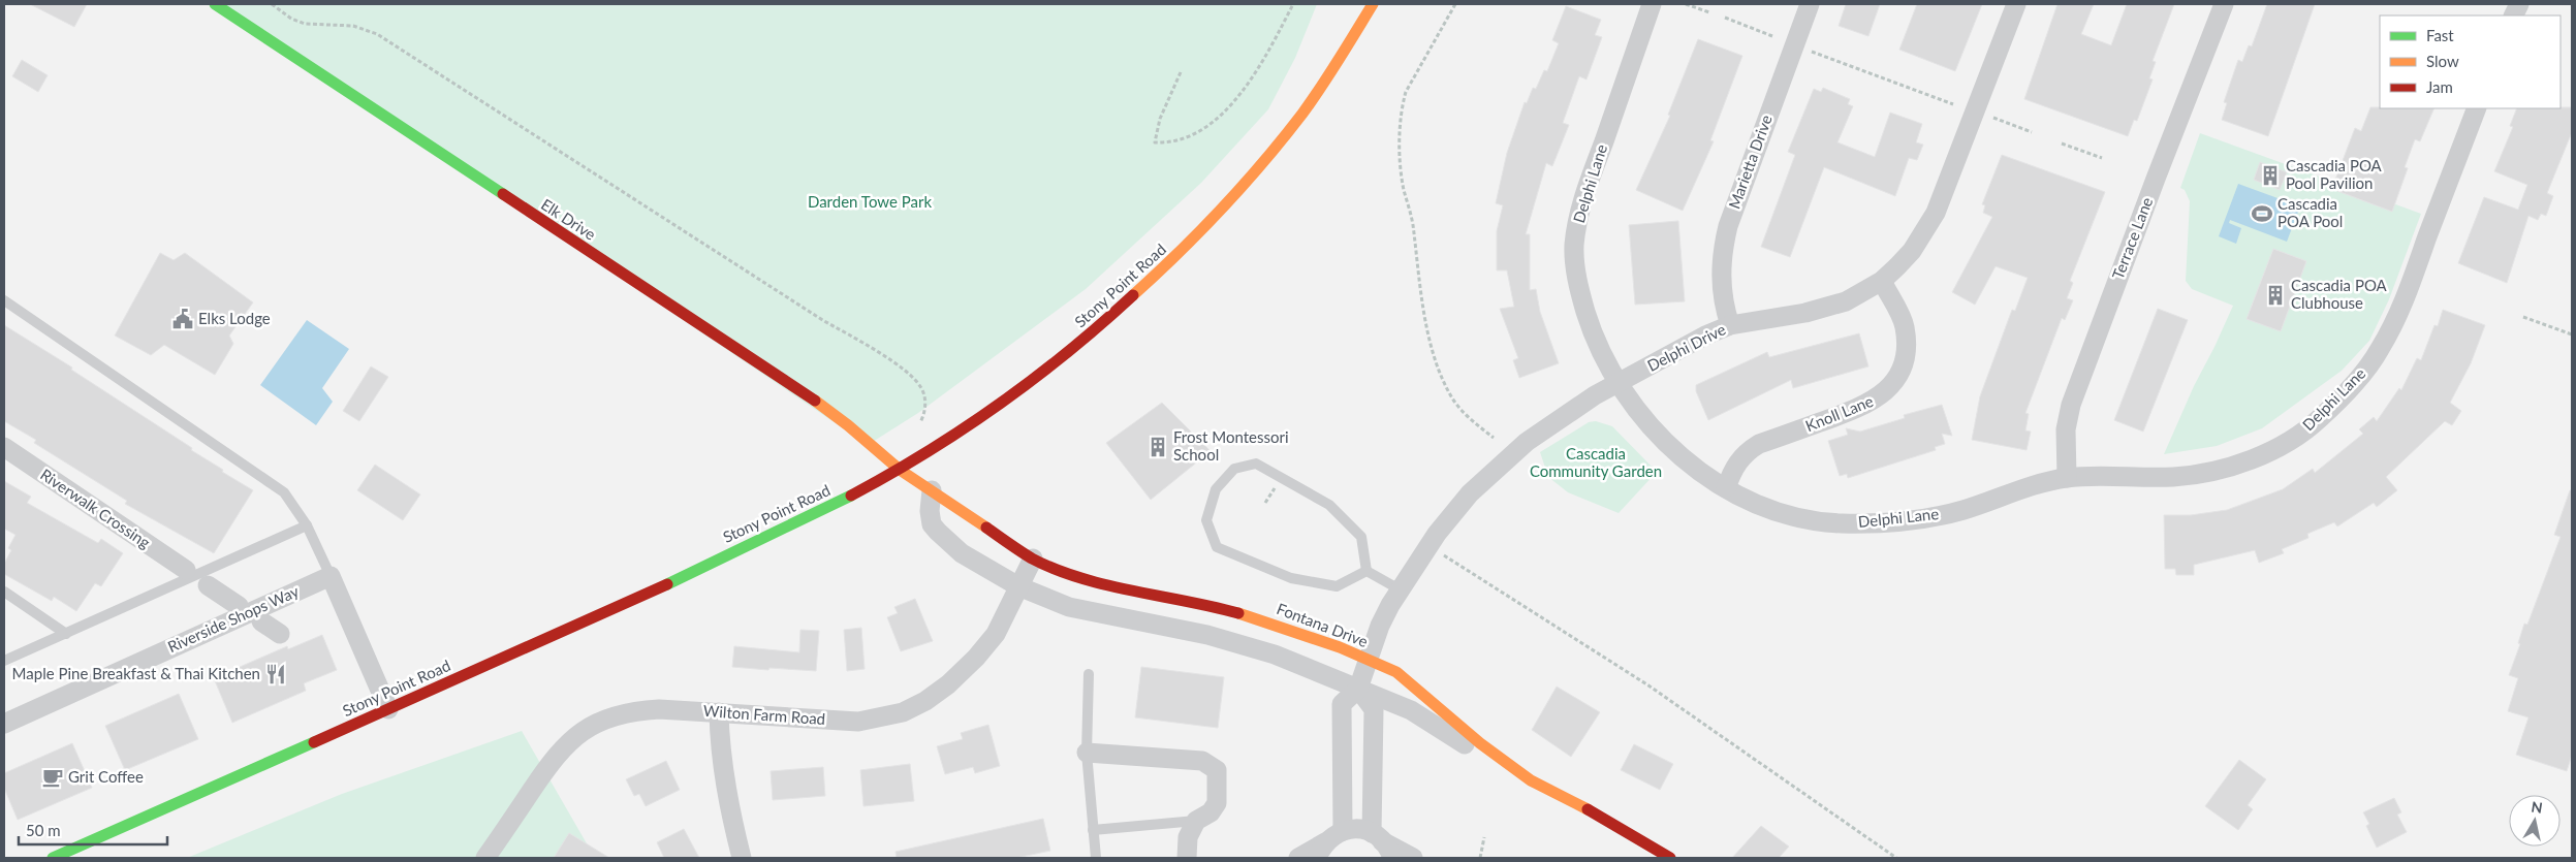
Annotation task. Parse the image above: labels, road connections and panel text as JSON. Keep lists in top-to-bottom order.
{
  "streets": {
    "street": [
      "Marietta Drive",
      "Delphi Lane",
      "Elk Drive",
      "Terrace Lane",
      "Stony Point Road",
      "Delphi Drive",
      "Knoll Lane",
      "Riverwalk Crossing",
      "Riverside Shops Way",
      "Fontana Drive",
      "Wilton Farm Road"
    ]
  },
  "crossings": [
    ["Marietta Drive", "Delphi Drive"],
    ["Delphi Lane", "Terrace Lane"],
    ["Delphi Lane", "Delphi Drive"],
    ["Delphi Lane", "Knoll Lane"],
    ["Elk Drive", "Stony Point Road"],
    ["Elk Drive", "Fontana Drive"],
    ["Delphi Drive", "Knoll Lane"],
    ["Delphi Drive", "Fontana Drive"],
    ["Fontana Drive", "Wilton Farm Road"]
  ],
  "parks": ["Darden Towe Park", "Cascadia Community Garden"],
  "places": {
    "building": ["Cascadia POA Pool Pavilion", "Cascadia POA Clubhouse", "Frost Montessori School"],
    "sports": ["Cascadia POA Pool"],
    "public building": ["Elks Lodge"],
    "restaurant": ["Maple Pine Breakfast & Thai Kitchen"],
    "cafe": ["Grit Coffee"]
  },
  "legend": ["Fast", "Slow", "Jam"],
  "scale_bar": "50 m",
  "north": "top"
}
